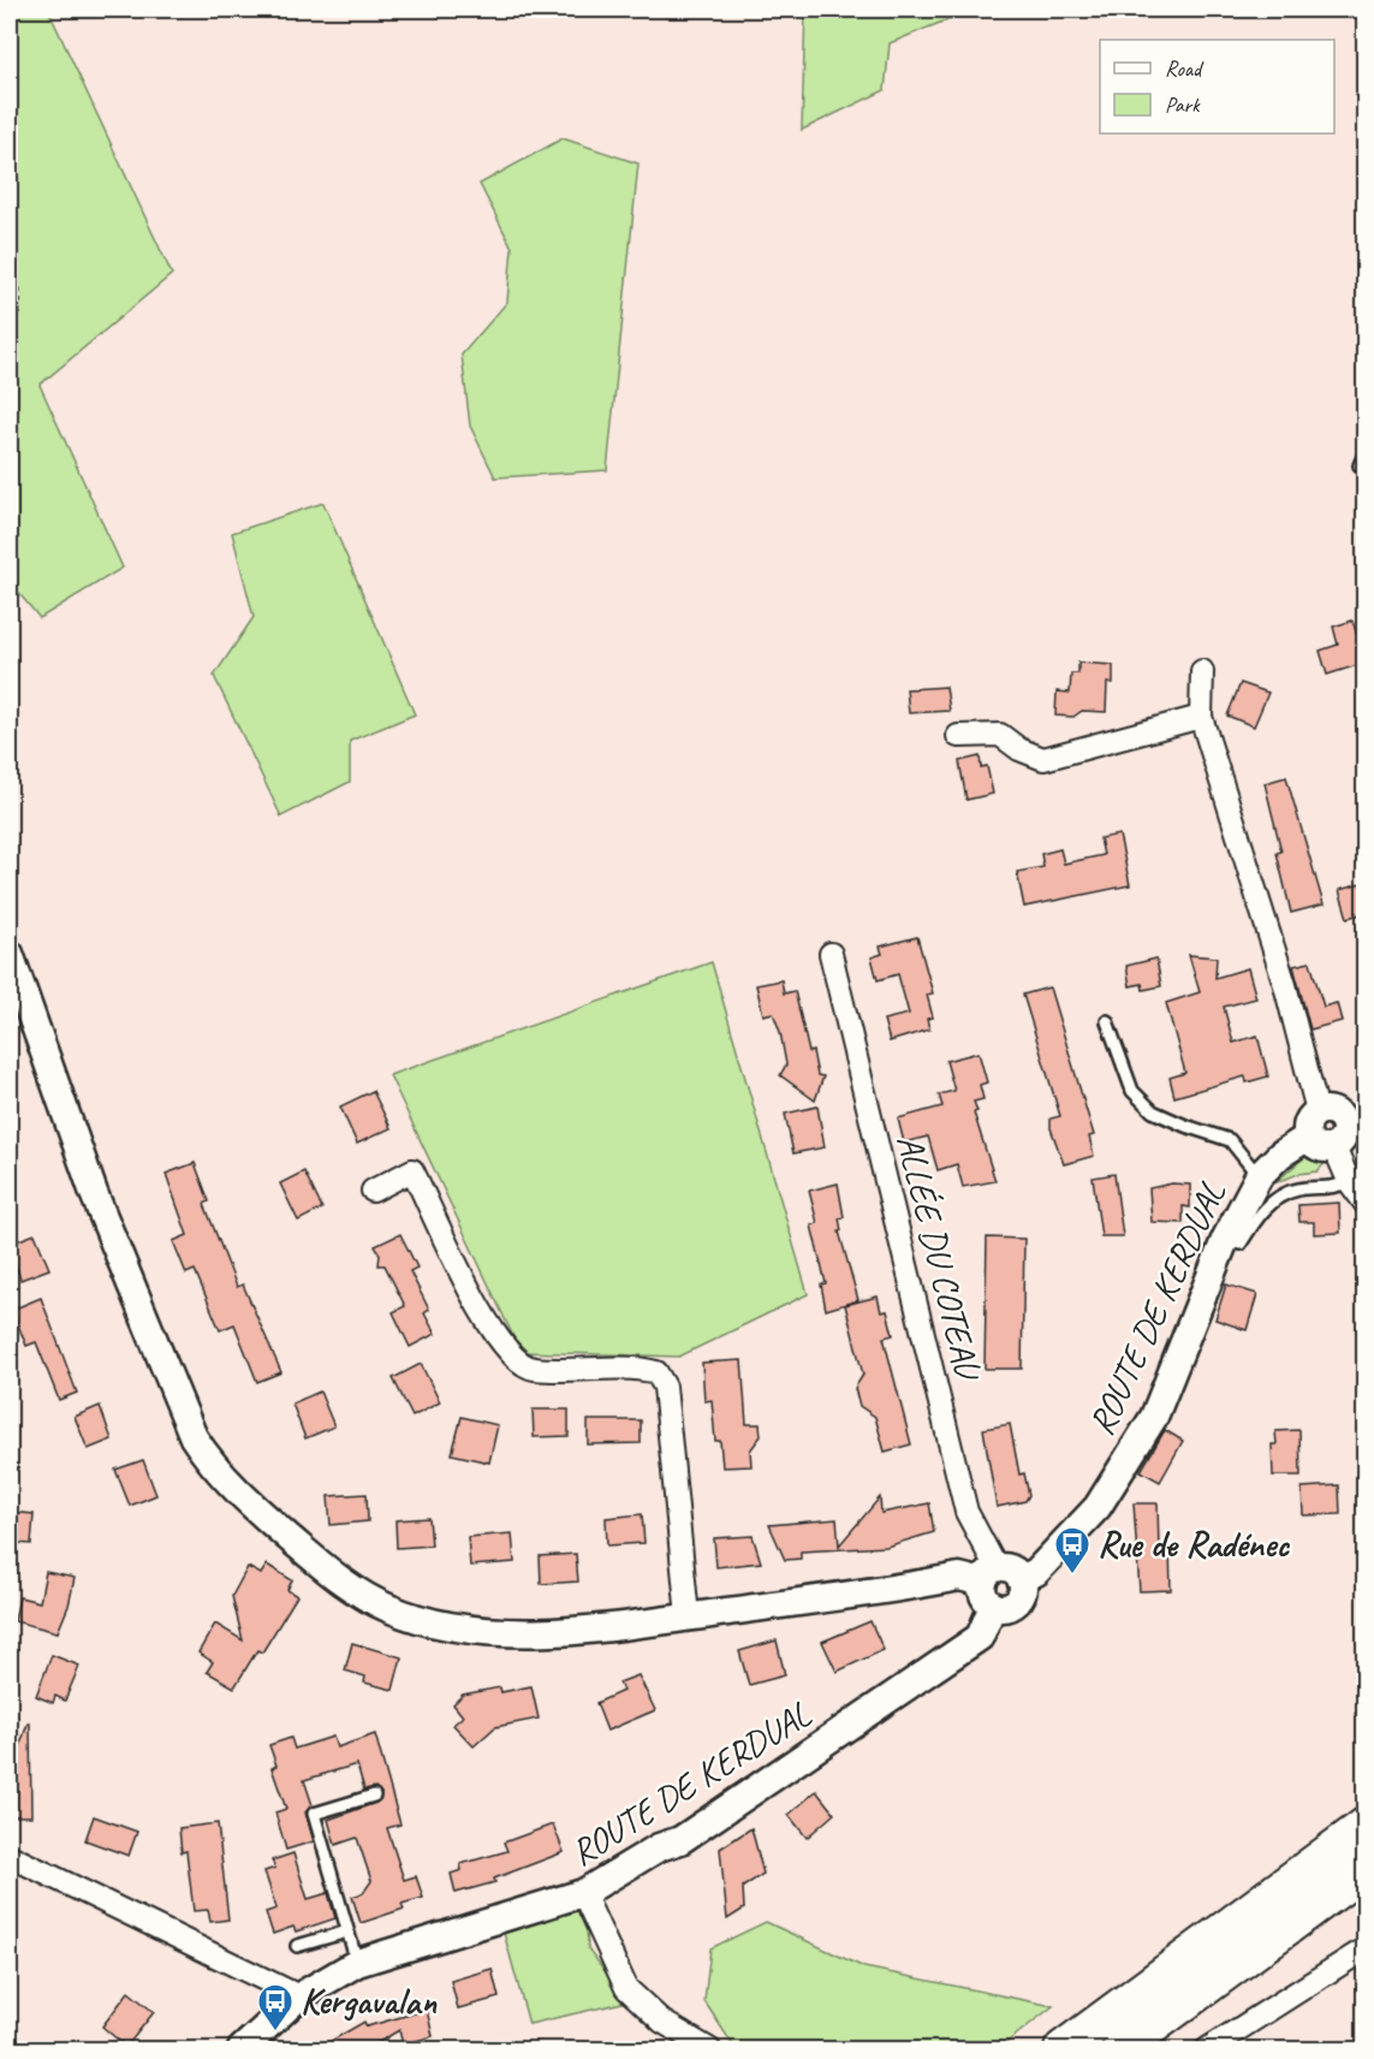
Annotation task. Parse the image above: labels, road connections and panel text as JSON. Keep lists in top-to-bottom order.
{
  "streets": {
    "street": ["ALLÉE DU COTEAU", "ROUTE DE KERDUAL"]
  },
  "crossings": [
    ["ALLÉE DU COTEAU", "ROUTE DE KERDUAL"]
  ],
  "places": {
    "bus stop": ["Rue de Radénec", "Kergavalan"]
  },
  "legend": ["Road", "Park"]
}
